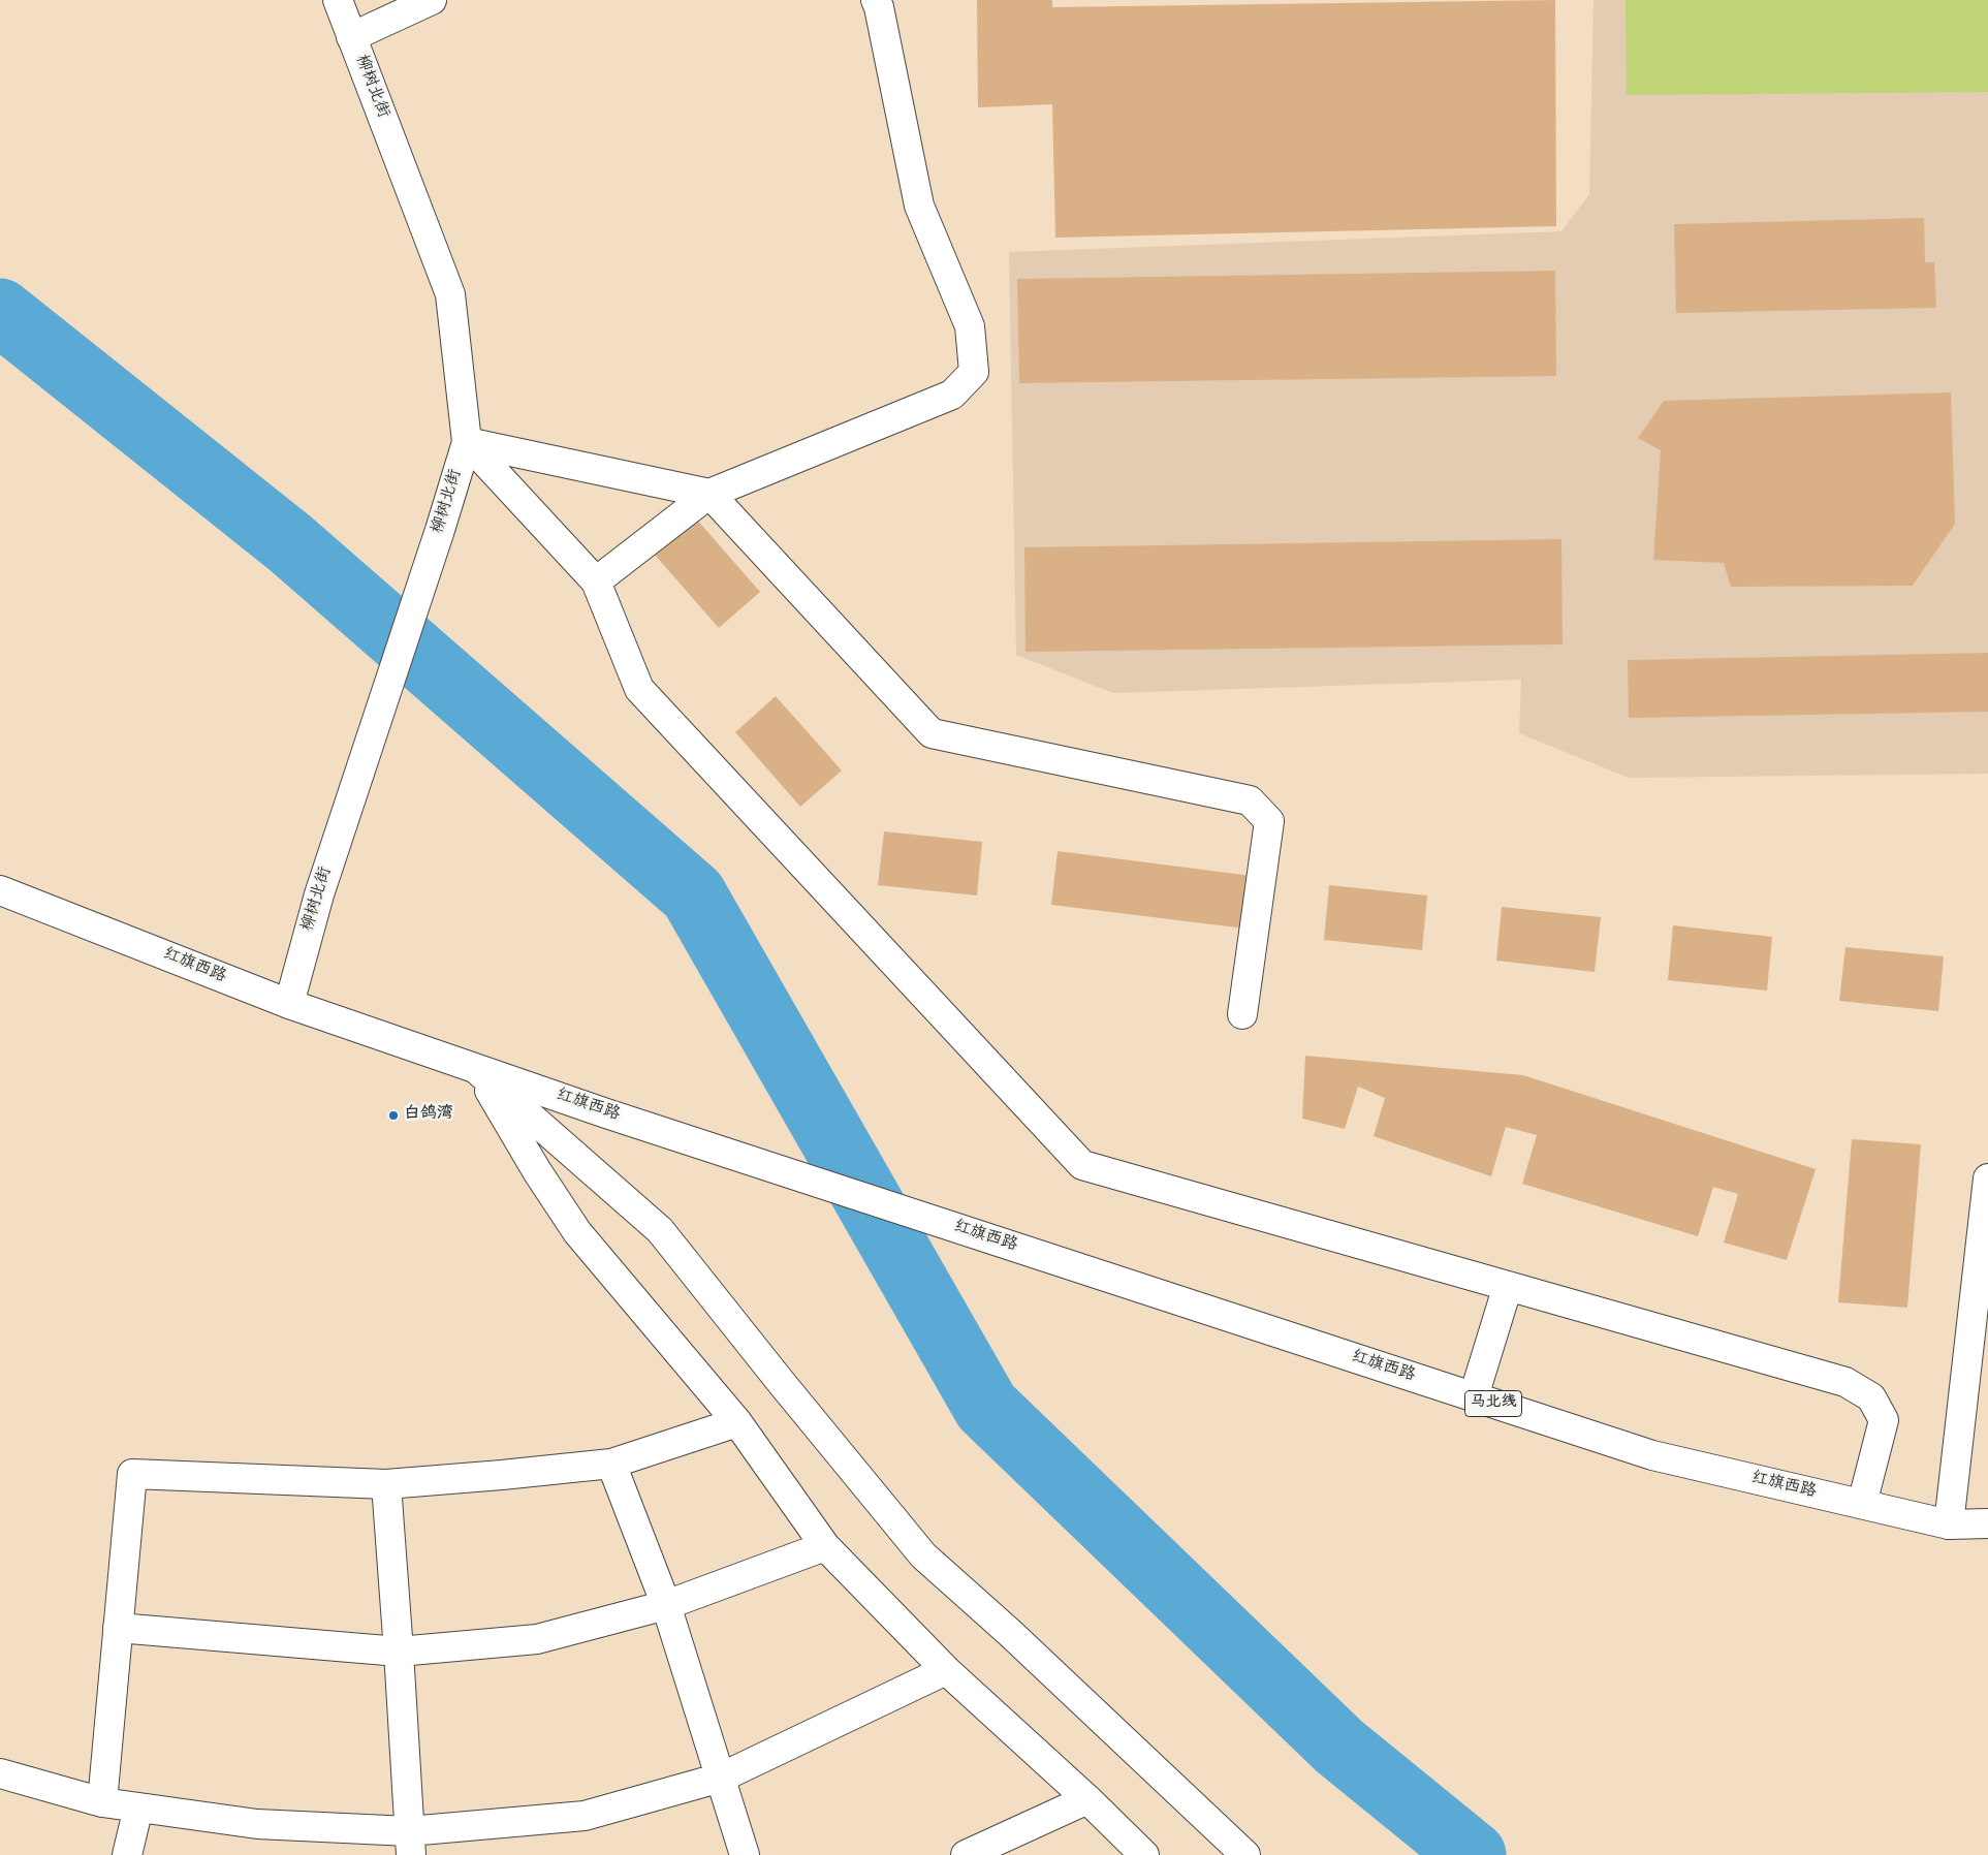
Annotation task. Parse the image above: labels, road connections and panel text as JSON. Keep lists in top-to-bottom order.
{
  "streets": {
    "street": ["柳树北街", "红旗西路", "马北线"]
  },
  "crossings": [
    ["柳树北街", "红旗西路"]
  ],
  "places": ["白鸽湾"]
}
